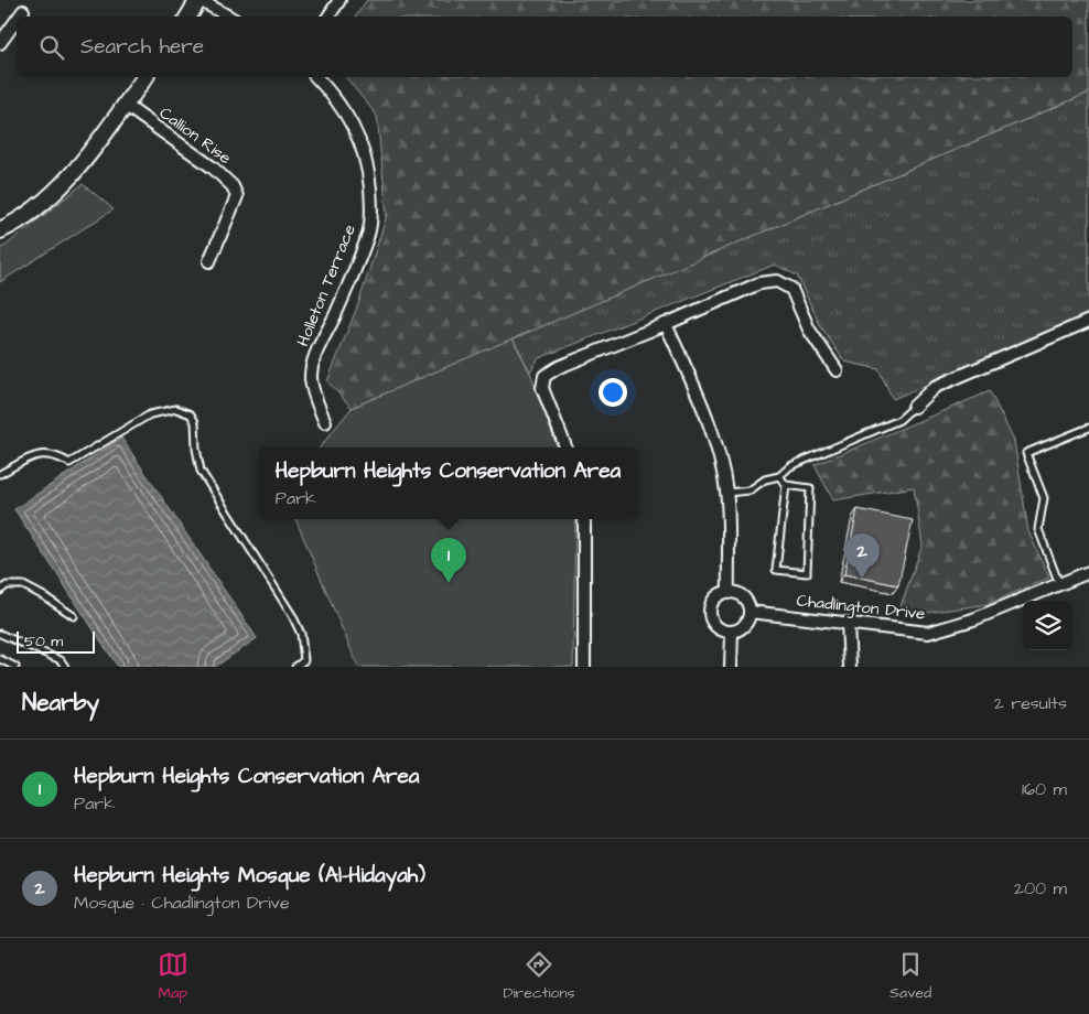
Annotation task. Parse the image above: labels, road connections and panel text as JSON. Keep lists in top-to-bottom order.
{
  "streets": {
    "street": ["Callion Rise", "Holleton Terrace", "Chadlington Drive"]
  },
  "scale_bar": "50 m",
  "page": {
    "search": "Search here",
    "popup": ["Hepburn Heights Conservation Area", "Park"],
    "pins": ["2", "1"],
    "scale": "50 m",
    "heading": ["Nearby", "2 results"],
    "list": [
      {
        "mark": "1",
        "name": "Hepburn Heights Conservation Area",
        "note": "Park",
        "value": "160 m"
      },
      {
        "mark": "2",
        "name": "Hepburn Heights Mosque (Al-Hidayah)",
        "note": "Mosque · Chadlington Drive",
        "value": "200 m"
      }
    ],
    "nav": ["Map", "Directions", "Saved"]
  }
}
